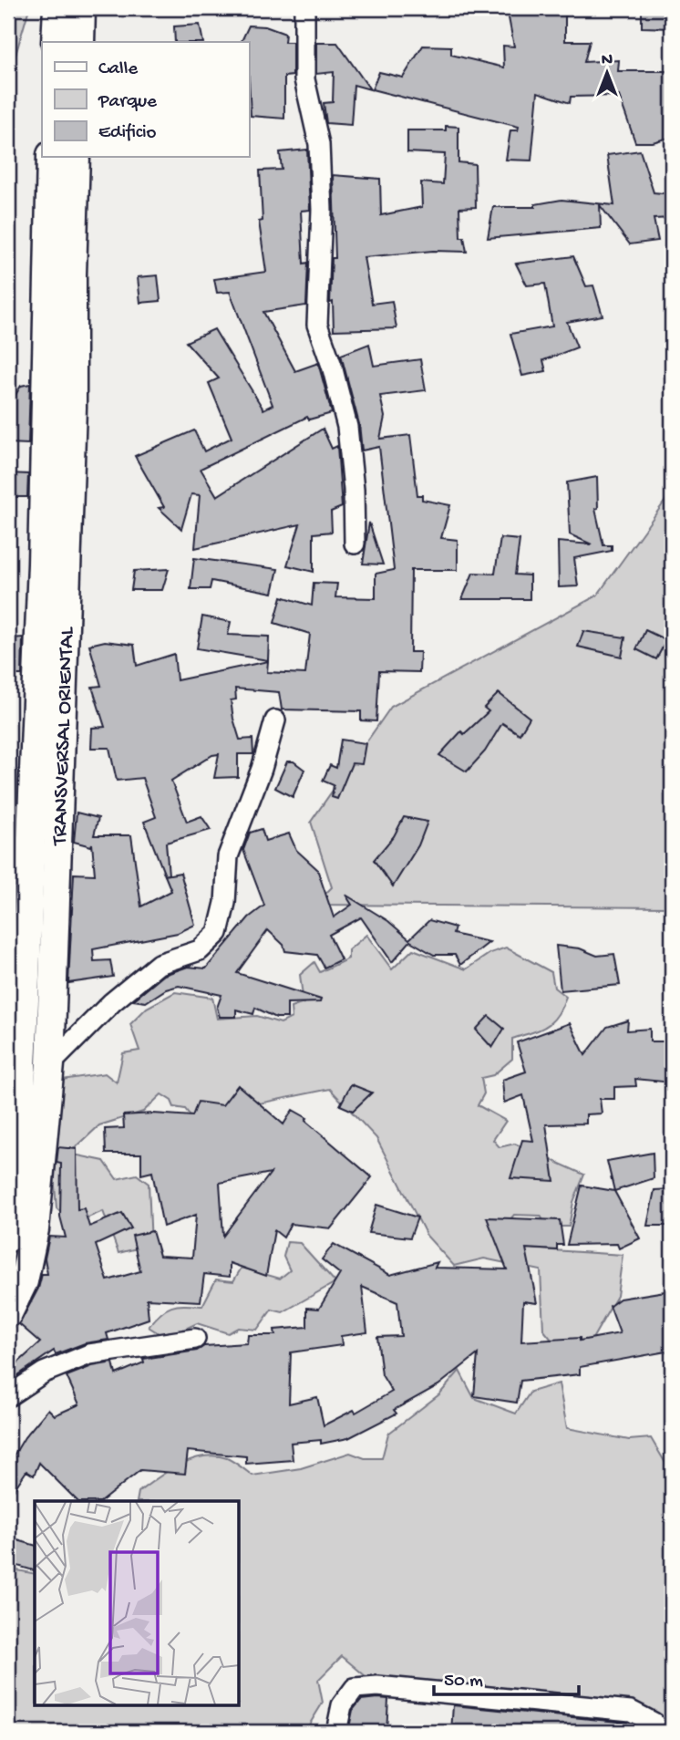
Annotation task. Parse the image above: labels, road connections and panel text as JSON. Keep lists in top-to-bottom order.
{
  "streets": {
    "main road": ["TRANSVERSAL ORIENTAL"]
  },
  "legend": ["Calle", "Parque", "Edificio"],
  "scale_bar": "50 m",
  "north": "top"
}
